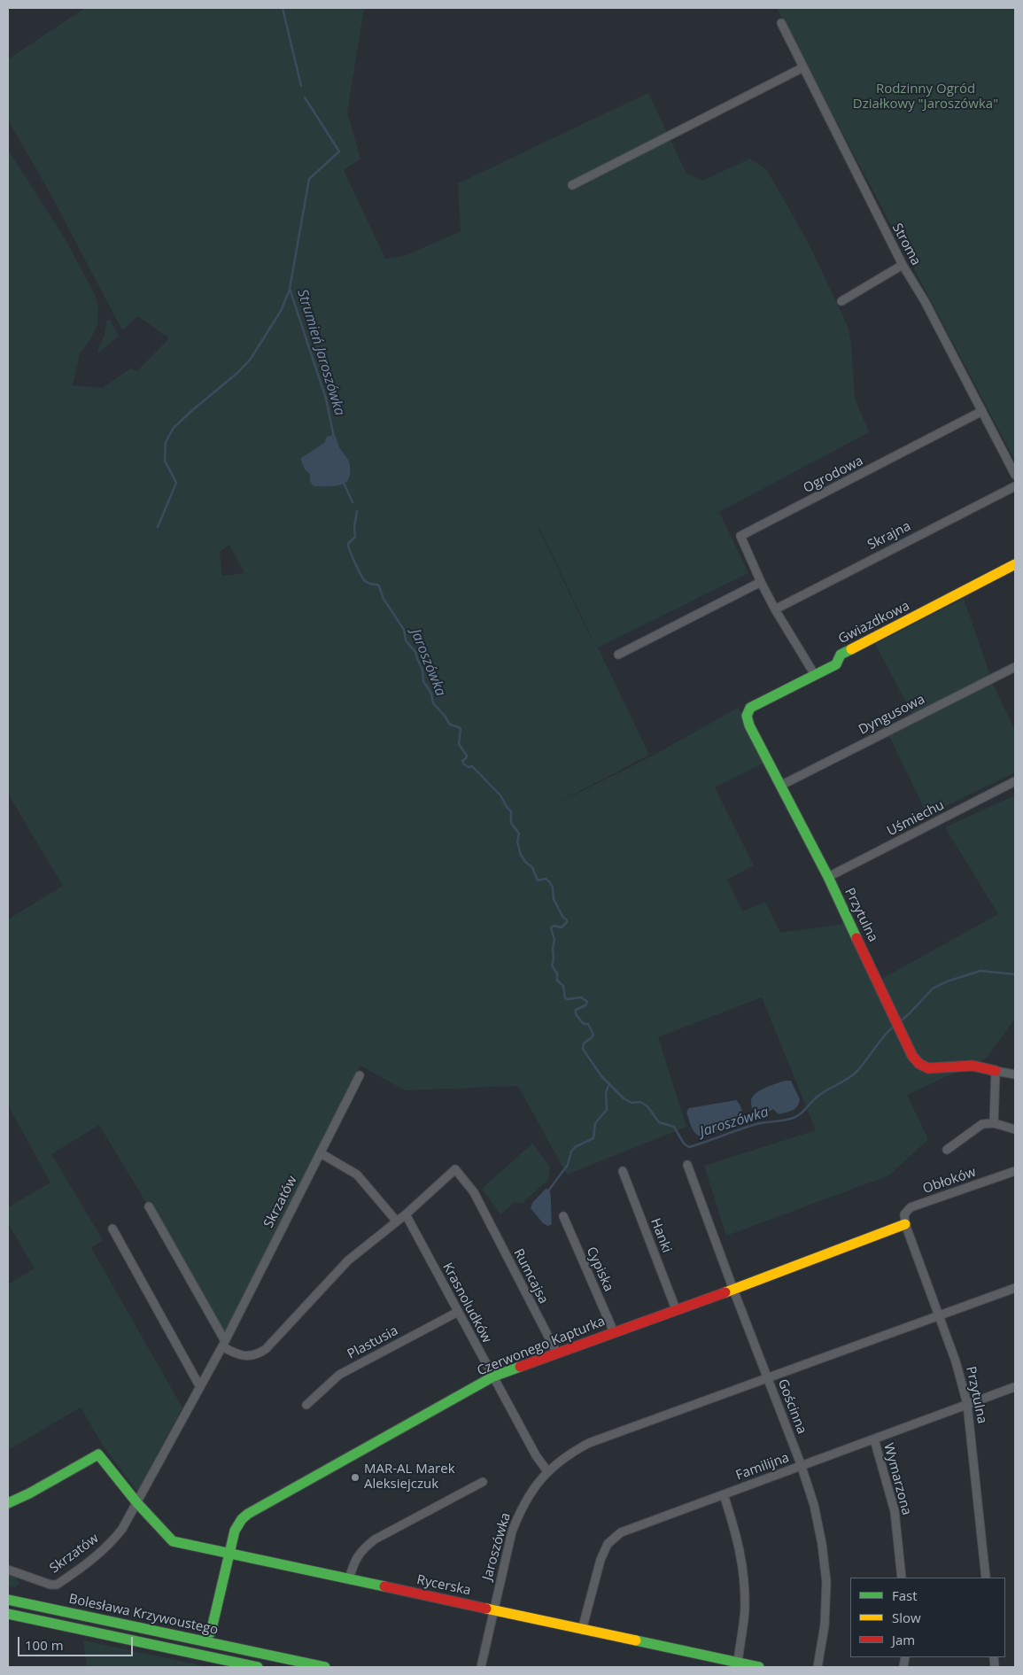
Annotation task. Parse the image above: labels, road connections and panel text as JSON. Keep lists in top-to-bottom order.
{
  "streets": {
    "street": [
      "Stroma",
      "Ogrodowa",
      "Skrajna",
      "Gwiazdkowa",
      "Dyngusowa",
      "Uśmiechu",
      "Przytulna",
      "Obłoków",
      "Skrzatów",
      "Hanki",
      "Cypiska",
      "Rumcajsa",
      "Krasnoludków",
      "Plastusia",
      "Czerwonego Kapturka",
      "Gościnna",
      "Familijna",
      "Wymarzona",
      "Jaroszówka",
      "Rycerska",
      "Bolesława Krzywoustego"
    ]
  },
  "crossings": [
    ["Stroma", "Ogrodowa"],
    ["Ogrodowa", "Skrajna"],
    ["Ogrodowa", "Gwiazdkowa"],
    ["Gwiazdkowa", "Przytulna"],
    ["Dyngusowa", "Przytulna"],
    ["Uśmiechu", "Przytulna"],
    ["Przytulna", "Obłoków"],
    ["Przytulna", "Czerwonego Kapturka"],
    ["Przytulna", "Familijna"],
    ["Przytulna", "Jaroszówka"],
    ["Obłoków", "Czerwonego Kapturka"],
    ["Skrzatów", "Rycerska"],
    ["Hanki", "Czerwonego Kapturka"],
    ["Cypiska", "Czerwonego Kapturka"],
    ["Rumcajsa", "Krasnoludków"],
    ["Rumcajsa", "Czerwonego Kapturka"],
    ["Krasnoludków", "Plastusia"],
    ["Krasnoludków", "Czerwonego Kapturka"],
    ["Krasnoludków", "Jaroszówka"],
    ["Czerwonego Kapturka", "Gościnna"],
    ["Czerwonego Kapturka", "Rycerska"],
    ["Gościnna", "Familijna"],
    ["Gościnna", "Jaroszówka"],
    ["Familijna", "Wymarzona"],
    ["Familijna", "Rycerska"],
    ["Jaroszówka", "Rycerska"]
  ],
  "water": ["Strumień Jaroszówka", "Jaroszówka"],
  "parks": ["Rodzinny Ogród Działkowy \"Jaroszówka\""],
  "places": ["MAR-AL Marek Aleksiejczuk"],
  "legend": ["Fast", "Slow", "Jam"],
  "scale_bar": "100 m"
}
